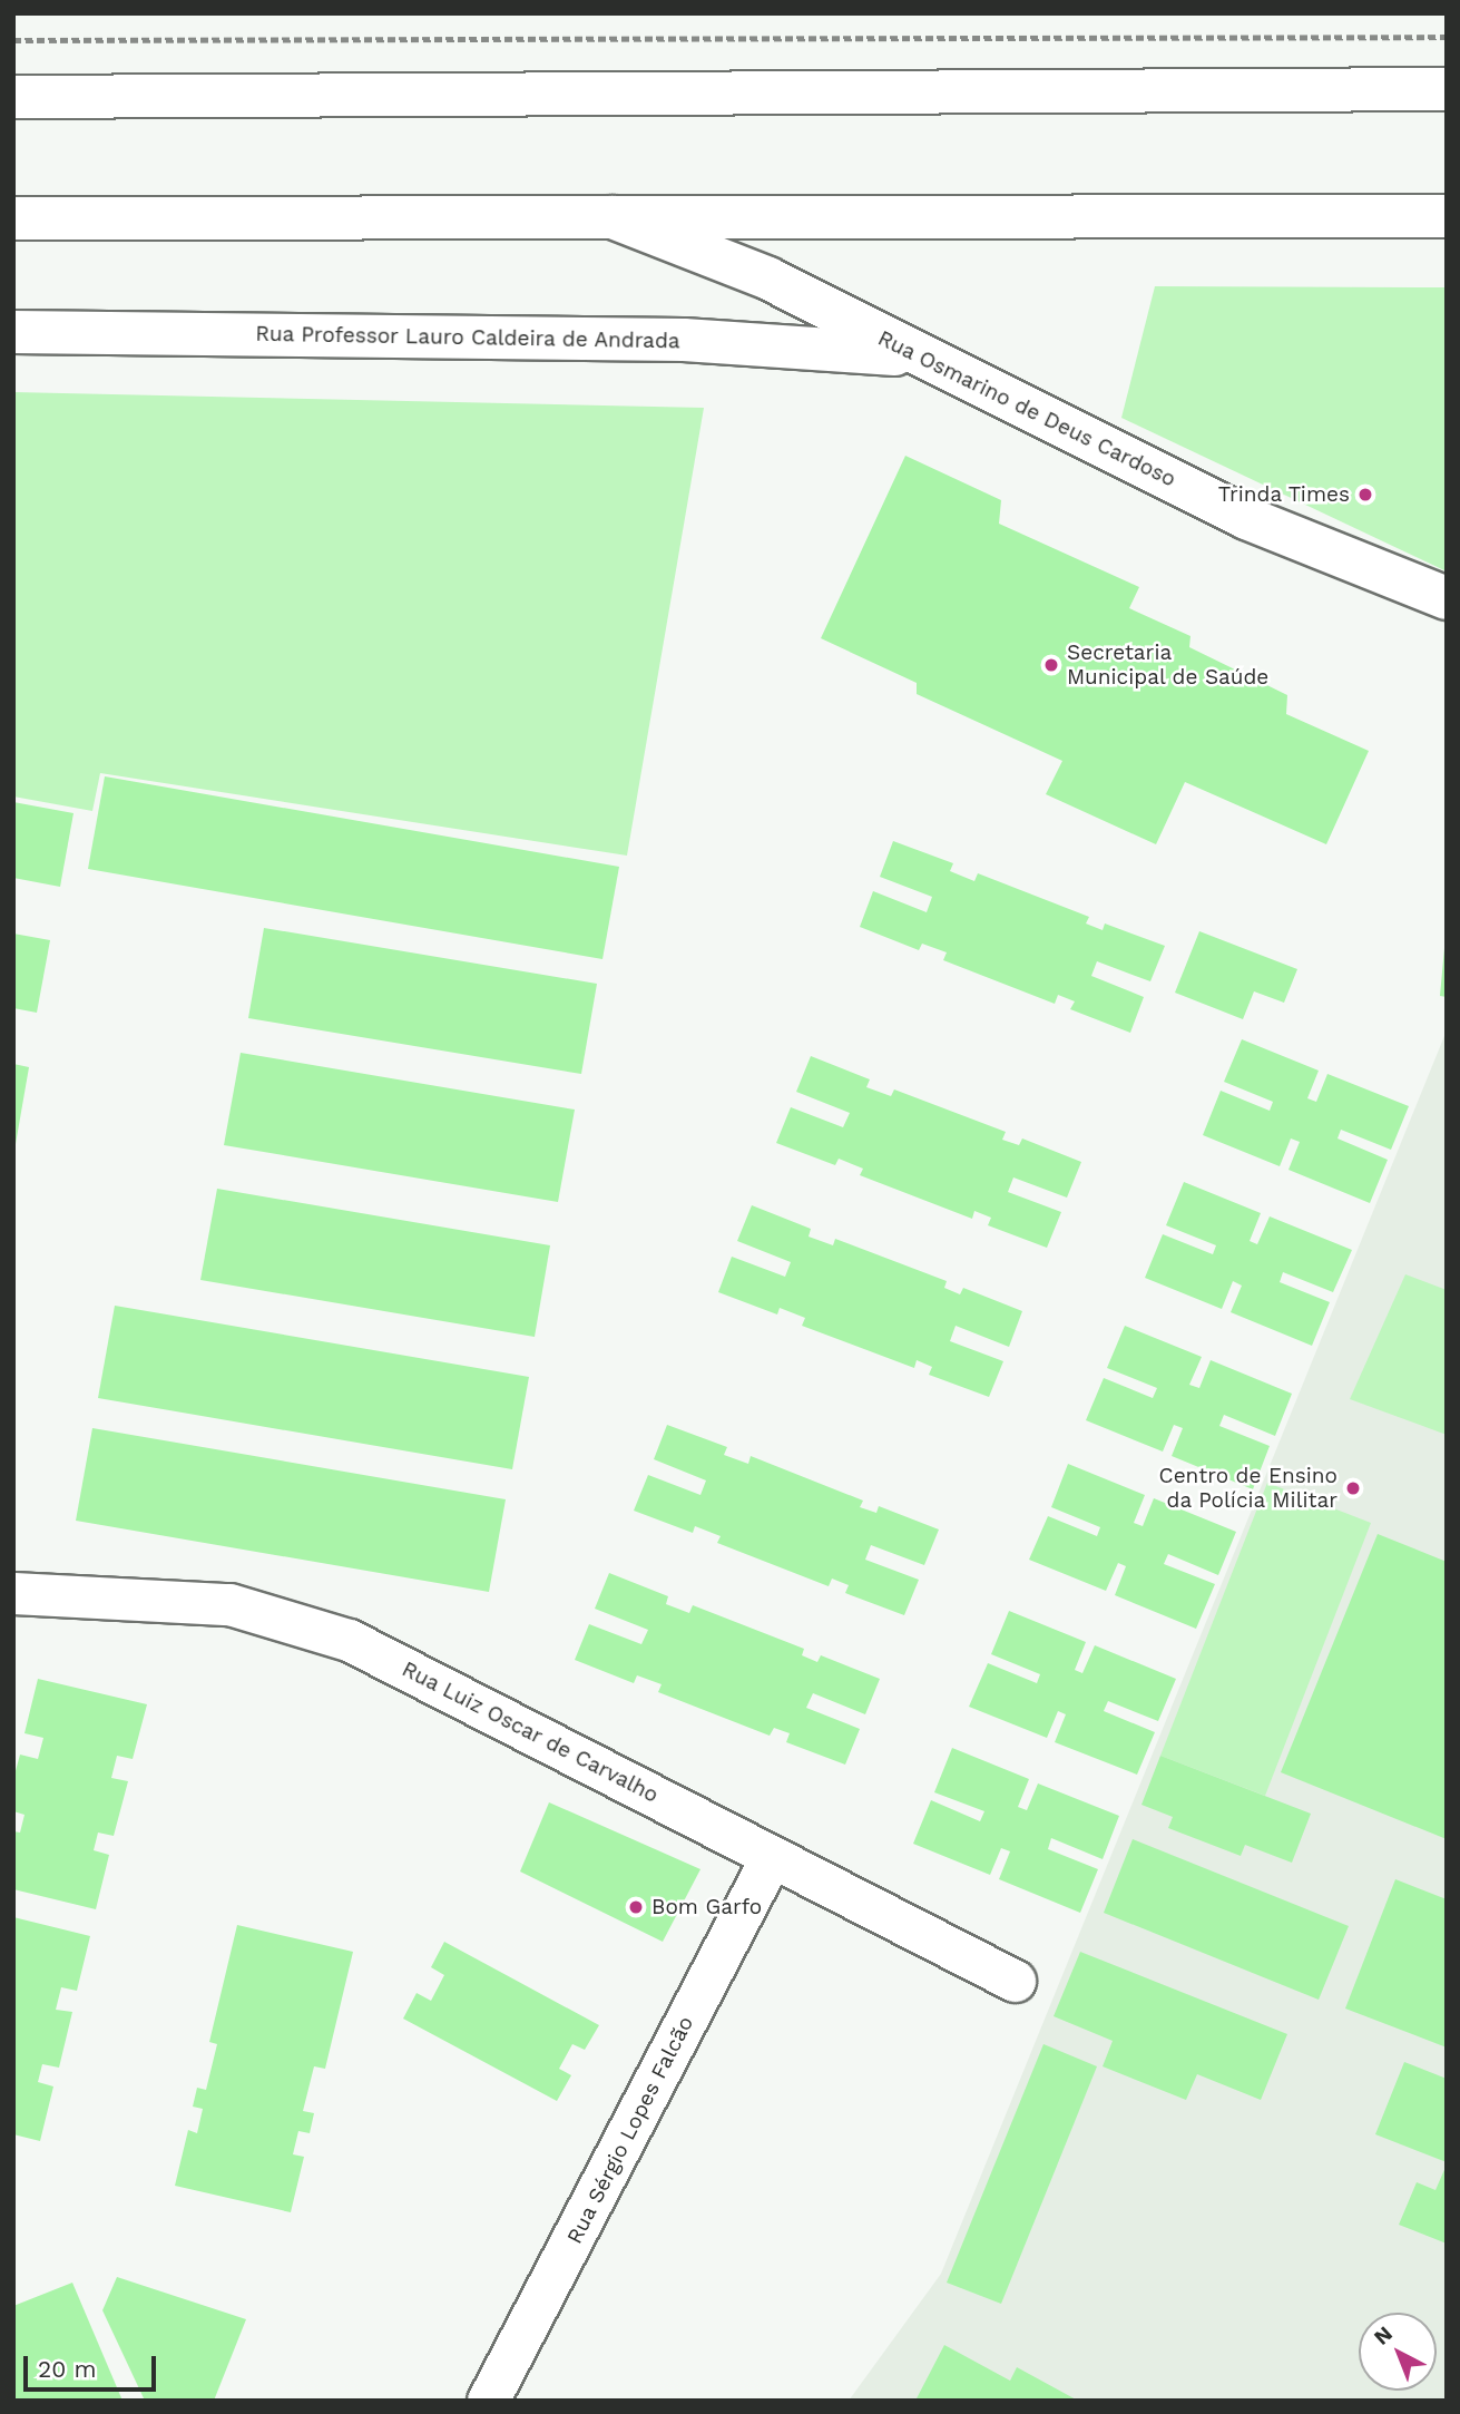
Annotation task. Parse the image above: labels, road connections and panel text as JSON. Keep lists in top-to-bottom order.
{
  "streets": {
    "main road": ["Rua Professor Lauro Caldeira de Andrada", "Rua Osmarino de Deus Cardoso"],
    "street": ["Rua Luiz Oscar de Carvalho", "Rua Sérgio Lopes Falcão"]
  },
  "crossings": [
    ["Rua Professor Lauro Caldeira de Andrada", "Rua Osmarino de Deus Cardoso"],
    ["Rua Luiz Oscar de Carvalho", "Rua Sérgio Lopes Falcão"]
  ],
  "places": [
    "Trinda Times",
    "Secretaria Municipal de Saúde",
    "Centro de Ensino da Polícia Militar",
    "Bom Garfo"
  ],
  "scale_bar": "20 m",
  "north": "top left"
}
